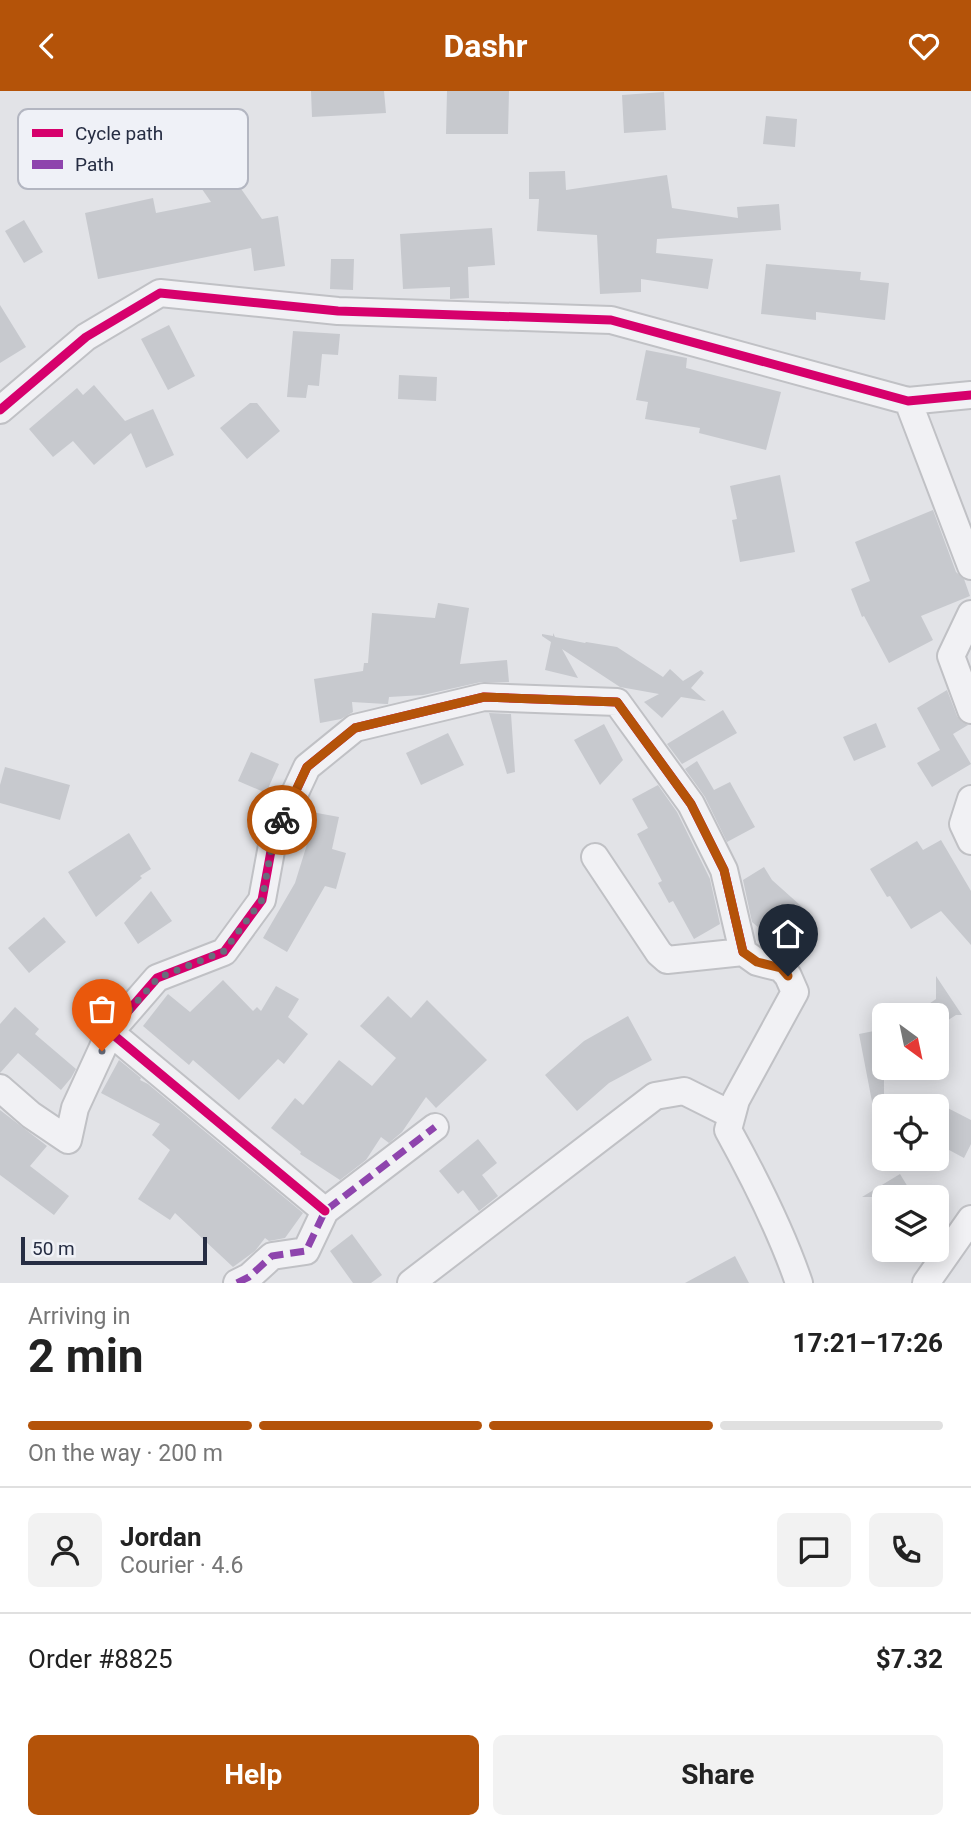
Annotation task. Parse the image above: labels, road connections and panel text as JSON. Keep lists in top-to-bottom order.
{
  "legend": ["Cycle path", "Path"],
  "scale_bar": "50 m",
  "north": "bottom right",
  "page": {
    "header": "Dashr",
    "scale": "50 m",
    "heading": ["2 min", "Arriving in", "17:21–17:26"],
    "panel": [
      "Jordan",
      "Courier · 4.6",
      "Order #8825",
      "$7.32"
    ],
    "bar": "On the way · 200 m",
    "buttons": ["Help", "Share"]
  }
}
